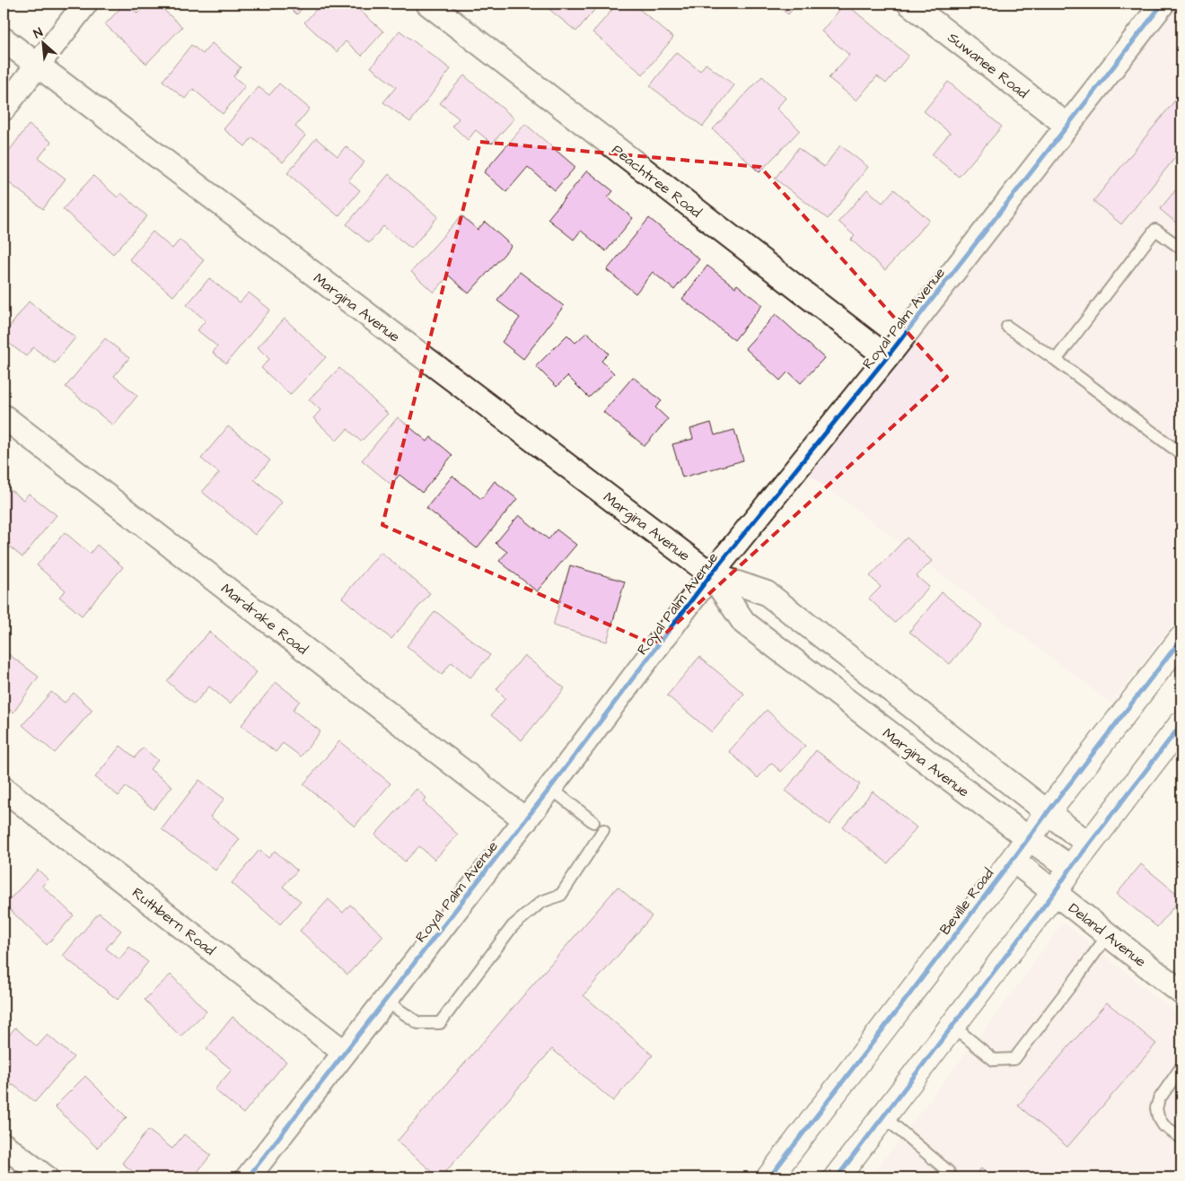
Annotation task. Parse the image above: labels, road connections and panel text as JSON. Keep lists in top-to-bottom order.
{
  "streets": {
    "main road": ["Beville Road"],
    "street": [
      "Suwanee Road",
      "Peachtree Road",
      "Margina Avenue",
      "Royal Palm Avenue",
      "Mardrake Road",
      "Ruthbern Road",
      "Deland Avenue"
    ]
  },
  "crossings": [
    ["Suwanee Road", "Royal Palm Avenue"],
    ["Peachtree Road", "Royal Palm Avenue"],
    ["Margina Avenue", "Royal Palm Avenue"],
    ["Margina Avenue", "Beville Road"],
    ["Royal Palm Avenue", "Mardrake Road"],
    ["Royal Palm Avenue", "Ruthbern Road"],
    ["Beville Road", "Deland Avenue"]
  ],
  "north": "top left"
}
